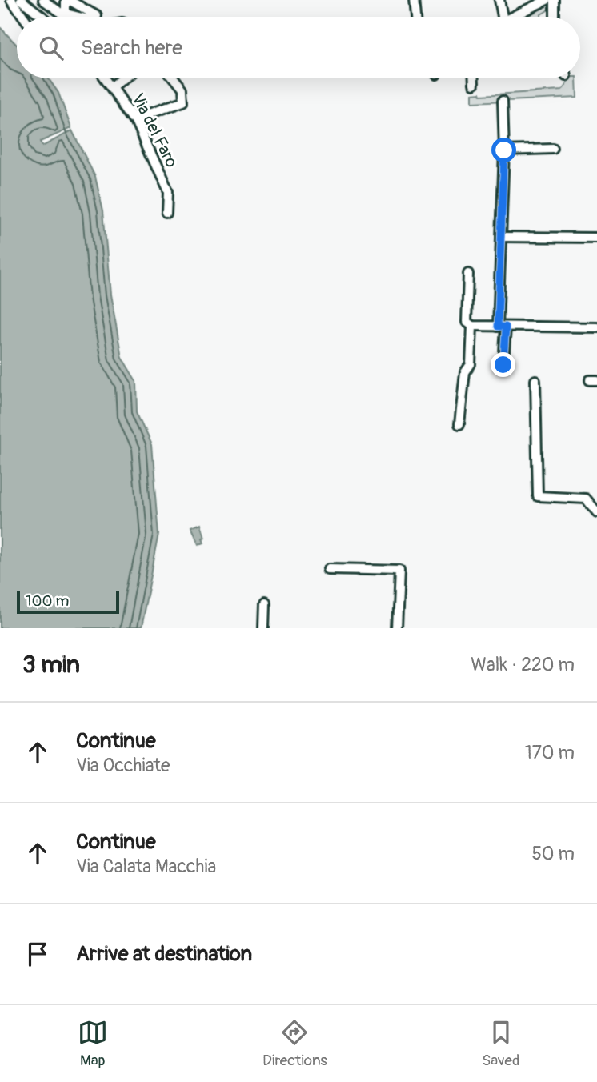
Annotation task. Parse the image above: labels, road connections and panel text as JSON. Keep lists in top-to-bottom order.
{
  "streets": {
    "street": ["Via del Faro"]
  },
  "scale_bar": "100 m",
  "page": {
    "search": "Search here",
    "scale": "100 m",
    "heading": ["3 min", "Walk · 220 m"],
    "list": [
      ["Continue", "Via Occhiate", "170 m"],
      ["Continue", "Via Calata Macchia", "50 m"],
      "Arrive at destination"
    ],
    "nav": ["Map", "Directions", "Saved"]
  }
}
